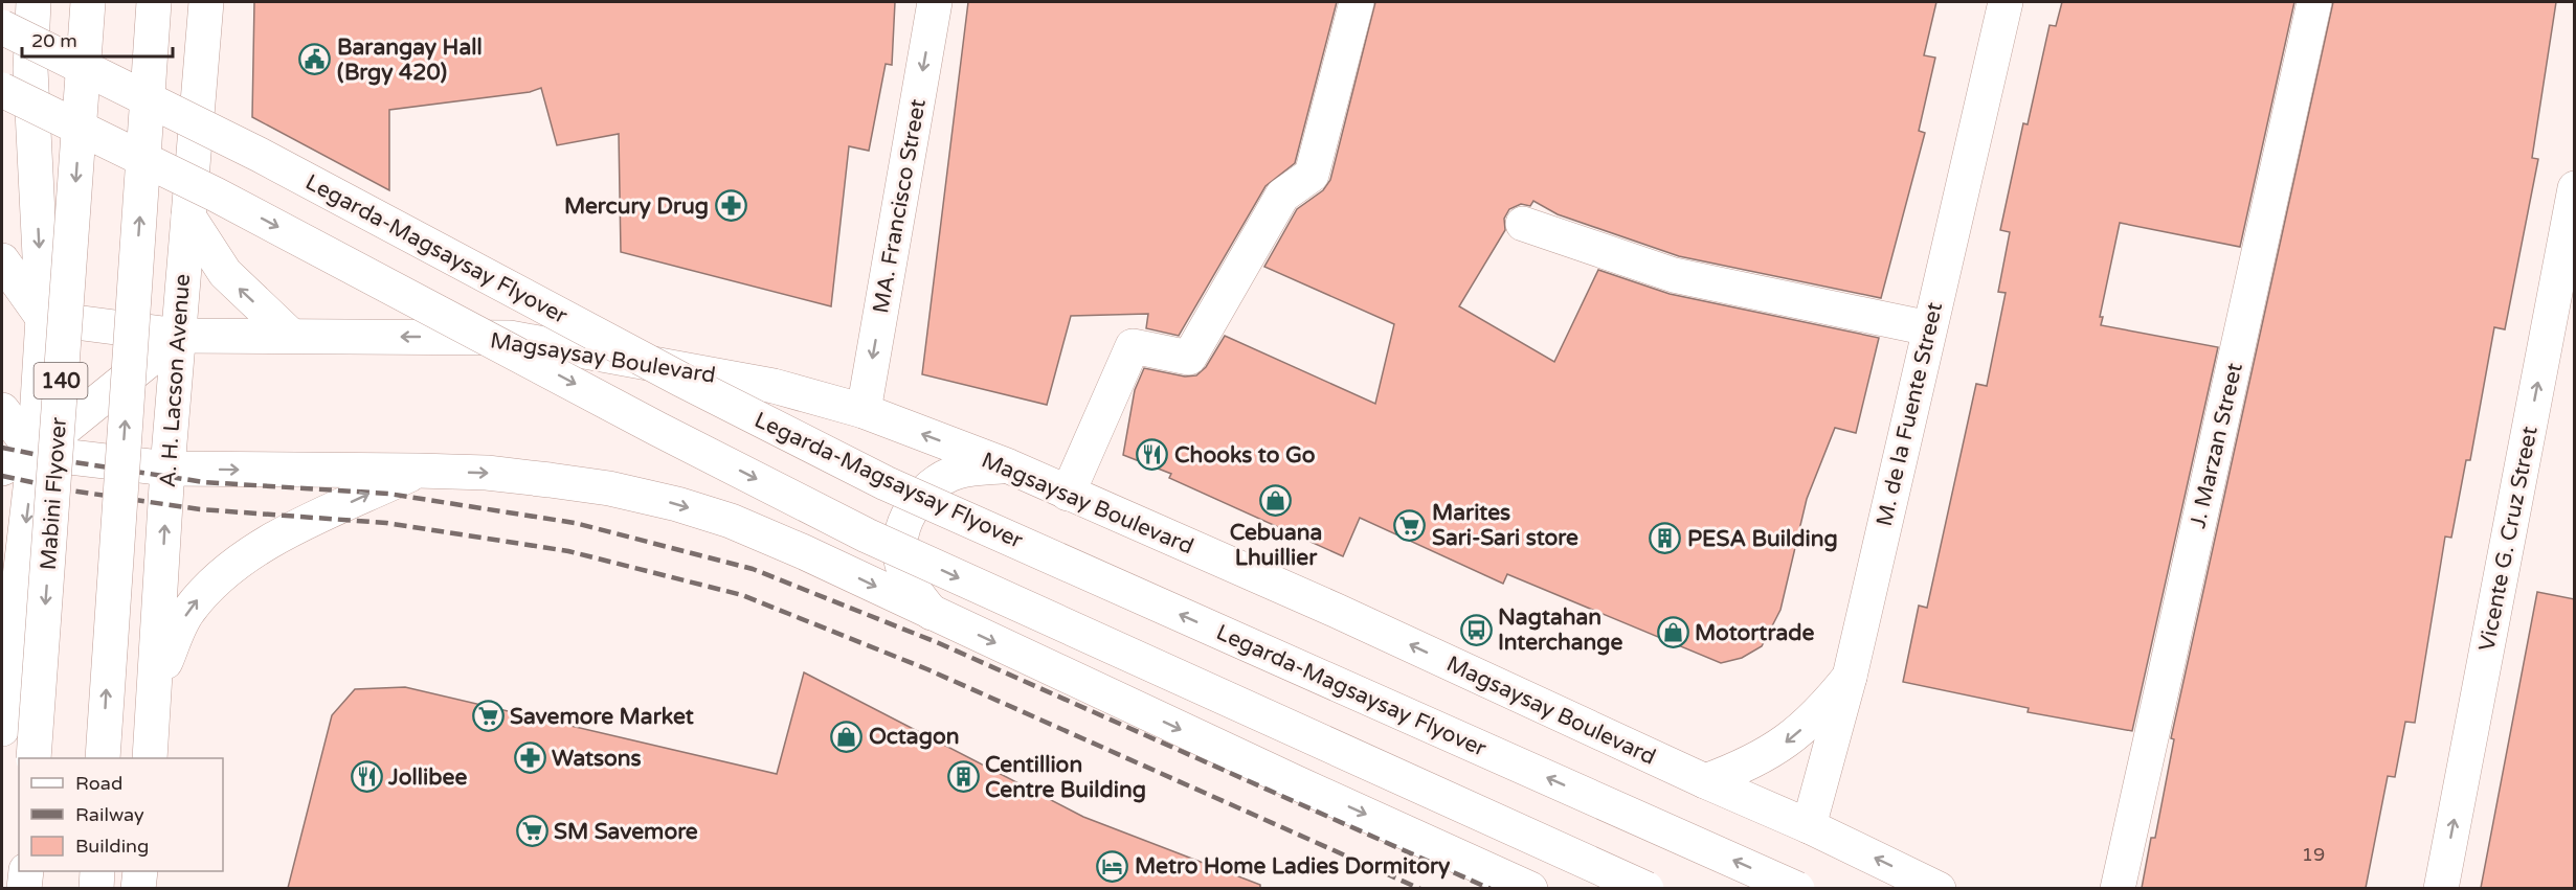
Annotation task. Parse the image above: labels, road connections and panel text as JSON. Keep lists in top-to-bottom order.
{
  "streets": {
    "main road": [
      "MA. Francisco Street",
      "Legarda-Magsaysay Flyover",
      "Magsaysay Boulevard",
      "140",
      "A. H. Lacson Avenue",
      "M. de la Fuente Street",
      "J. Marzan Street",
      "Mabini Flyover",
      "Vicente G. Cruz Street"
    ]
  },
  "crossings": [
    ["MA. Francisco Street", "Magsaysay Boulevard"],
    ["Magsaysay Boulevard", "140"],
    ["Magsaysay Boulevard", "A. H. Lacson Avenue"],
    ["Magsaysay Boulevard", "M. de la Fuente Street"]
  ],
  "one_way": ["MA. Francisco Street", "Vicente G. Cruz Street"],
  "places": {
    "public building": ["Barangay Hall (Brgy 420)"],
    "pharmacy": ["Mercury Drug", "Watsons"],
    "restaurant": ["Chooks to Go", "Jollibee"],
    "shop": ["Cebuana Lhuillier", "Motortrade", "Octagon"],
    "supermarket": ["Marites Sari-Sari store", "Savemore Market", "SM Savemore"],
    "building": ["PESA Building", "Centillion Centre Building"],
    "bus stop": ["Nagtahan Interchange"],
    "hotel": ["Metro Home Ladies Dormitory"]
  },
  "house_numbers": ["19"],
  "legend": ["Road", "Railway", "Building"],
  "scale_bar": "20 m"
}
